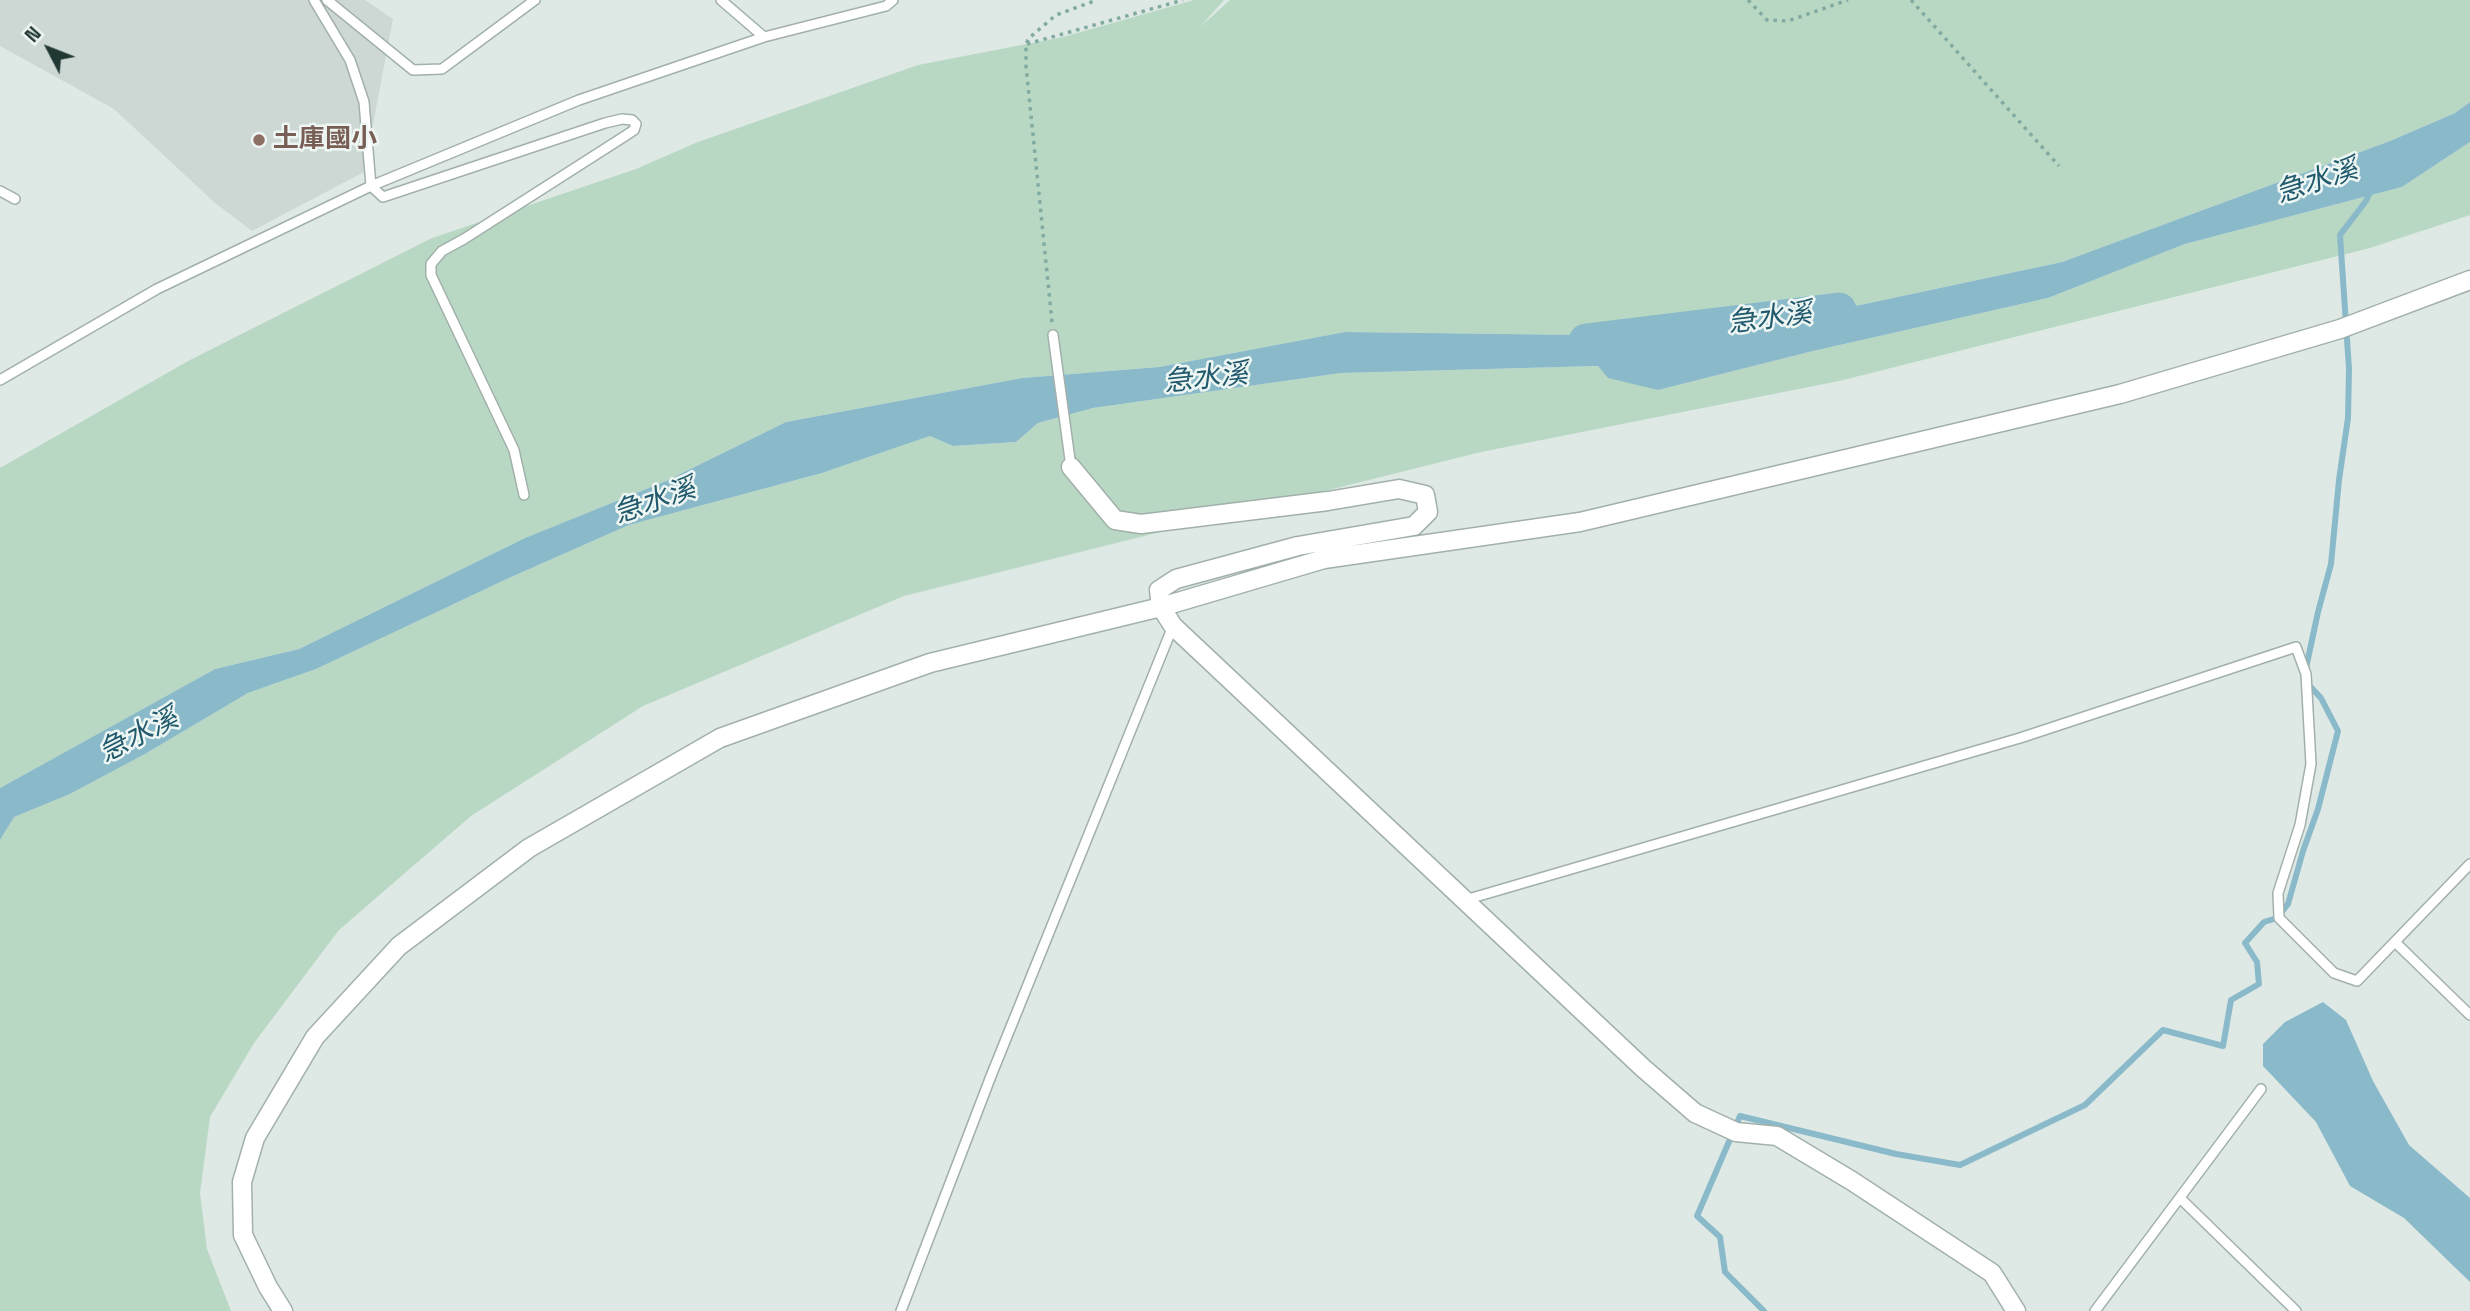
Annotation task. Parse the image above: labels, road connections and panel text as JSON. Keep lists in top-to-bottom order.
{
  "water": ["急水溪"],
  "places": ["土庫國小"],
  "north": "top left"
}
